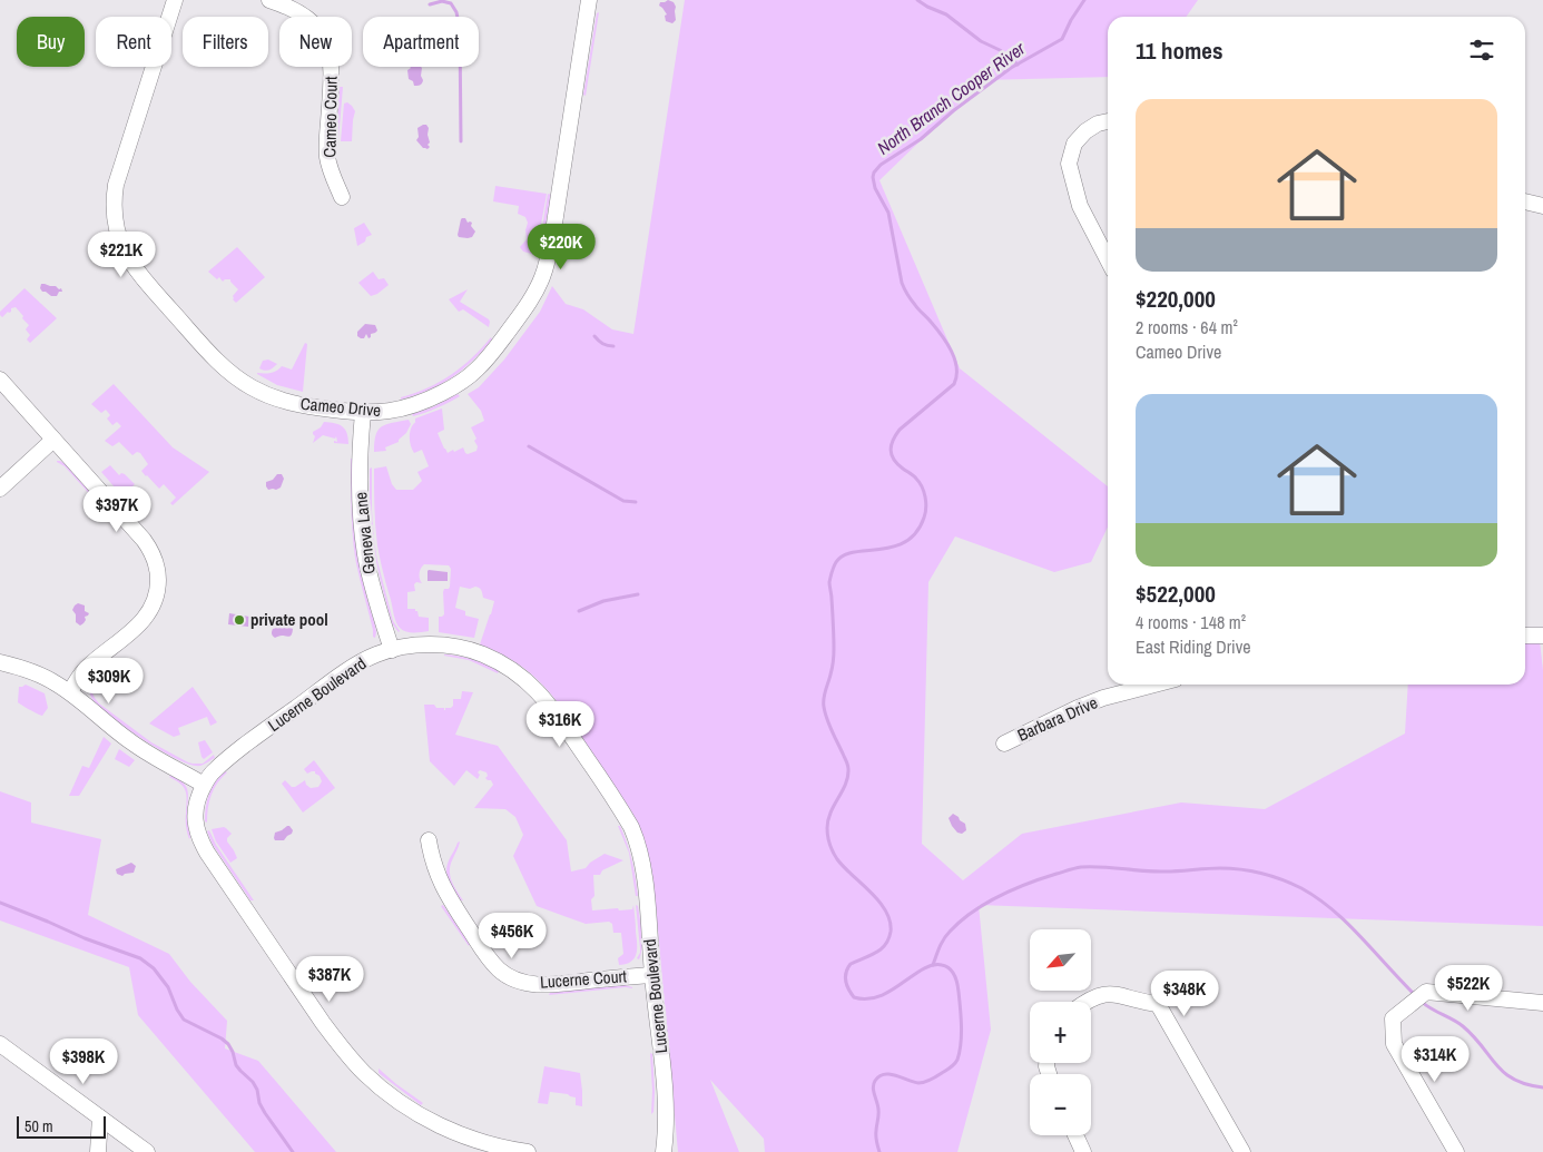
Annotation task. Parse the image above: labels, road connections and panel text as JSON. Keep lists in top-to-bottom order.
{
  "streets": {
    "street": [
      "Cameo Court",
      "Cameo Drive",
      "Geneva Lane",
      "Lucerne Boulevard",
      "Barbara Drive",
      "Lucerne Court"
    ]
  },
  "crossings": [
    ["Cameo Drive", "Geneva Lane"],
    ["Geneva Lane", "Lucerne Boulevard"],
    ["Lucerne Boulevard", "Lucerne Court"]
  ],
  "water": ["North Branch Cooper River"],
  "places": ["private pool"],
  "scale_bar": "50 m",
  "north": "bottom left",
  "page": {
    "chip": [
      "Buy",
      "Rent",
      "Filters",
      "New",
      "Apartment"
    ],
    "heading": "11 homes",
    "list": [
      {
        "name": "$220,000",
        "note": "2 rooms · 64 m² · Cameo Drive"
      },
      {
        "name": "$522,000",
        "note": "4 rooms · 148 m² · East Riding Drive"
      }
    ],
    "price": [
      "$220K",
      "$221K",
      "$397K",
      "$309K",
      "$316K",
      "$456K",
      "$387K",
      "$522K",
      "$348K",
      "$314K",
      "$398K"
    ],
    "map_buttons": ["+", "−"],
    "scale": "50 m"
  }
}
